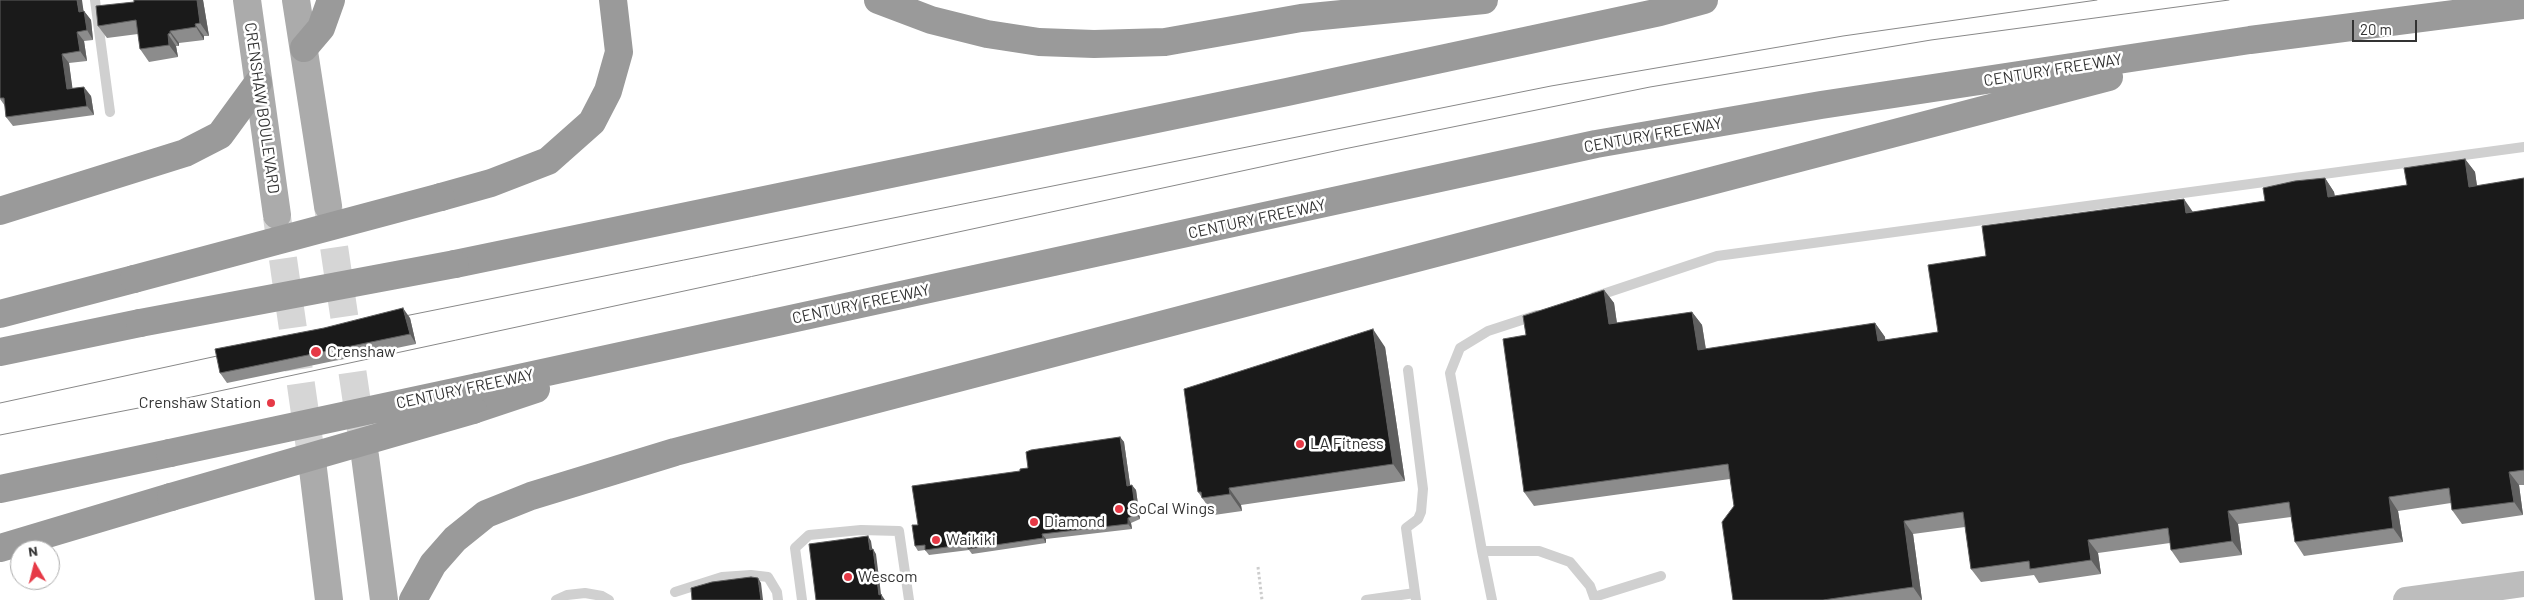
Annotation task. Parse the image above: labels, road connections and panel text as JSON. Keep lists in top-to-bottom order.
{
  "streets": {
    "highway": ["CENTURY FREEWAY"],
    "main road": ["CRENSHAW BOULEVARD"]
  },
  "places": [
    "Crenshaw",
    "Crenshaw Station",
    "LA Fitness",
    "SoCal Wings",
    "Diamond",
    "Waikiki",
    "Wescom"
  ],
  "scale_bar": "20 m",
  "north": "top"
}
